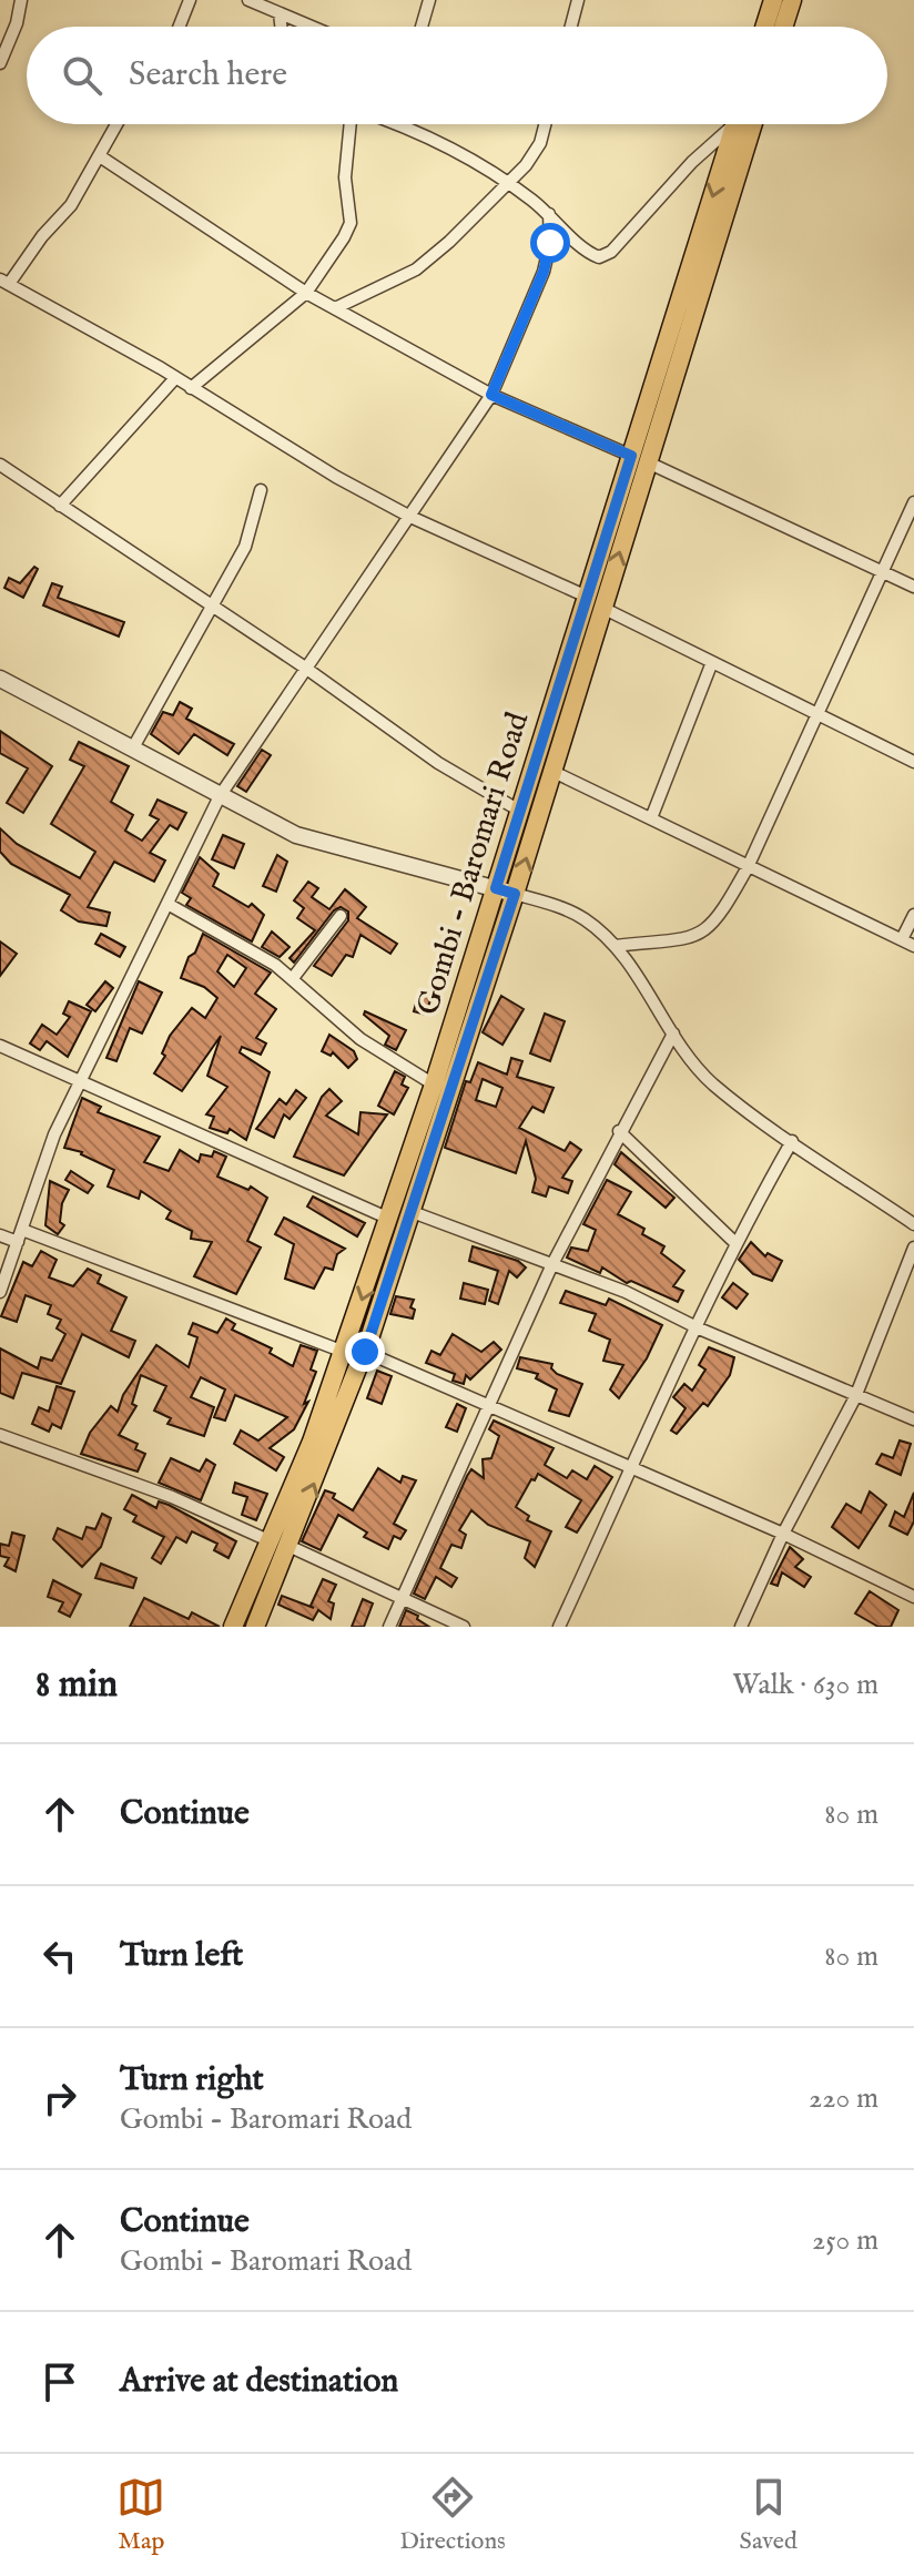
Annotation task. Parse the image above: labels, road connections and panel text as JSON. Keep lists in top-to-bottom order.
{
  "streets": {
    "main road": ["Gombi - Baromari Road"]
  },
  "page": {
    "search": "Search here",
    "heading": ["8 min", "Walk · 630 m"],
    "list": [
      ["Continue", "80 m"],
      ["Turn left", "80 m"],
      ["Turn right", "Gombi - Baromari Road", "220 m"],
      ["Continue", "Gombi - Baromari Road", "250 m"],
      "Arrive at destination"
    ],
    "nav": ["Map", "Directions", "Saved"]
  }
}
